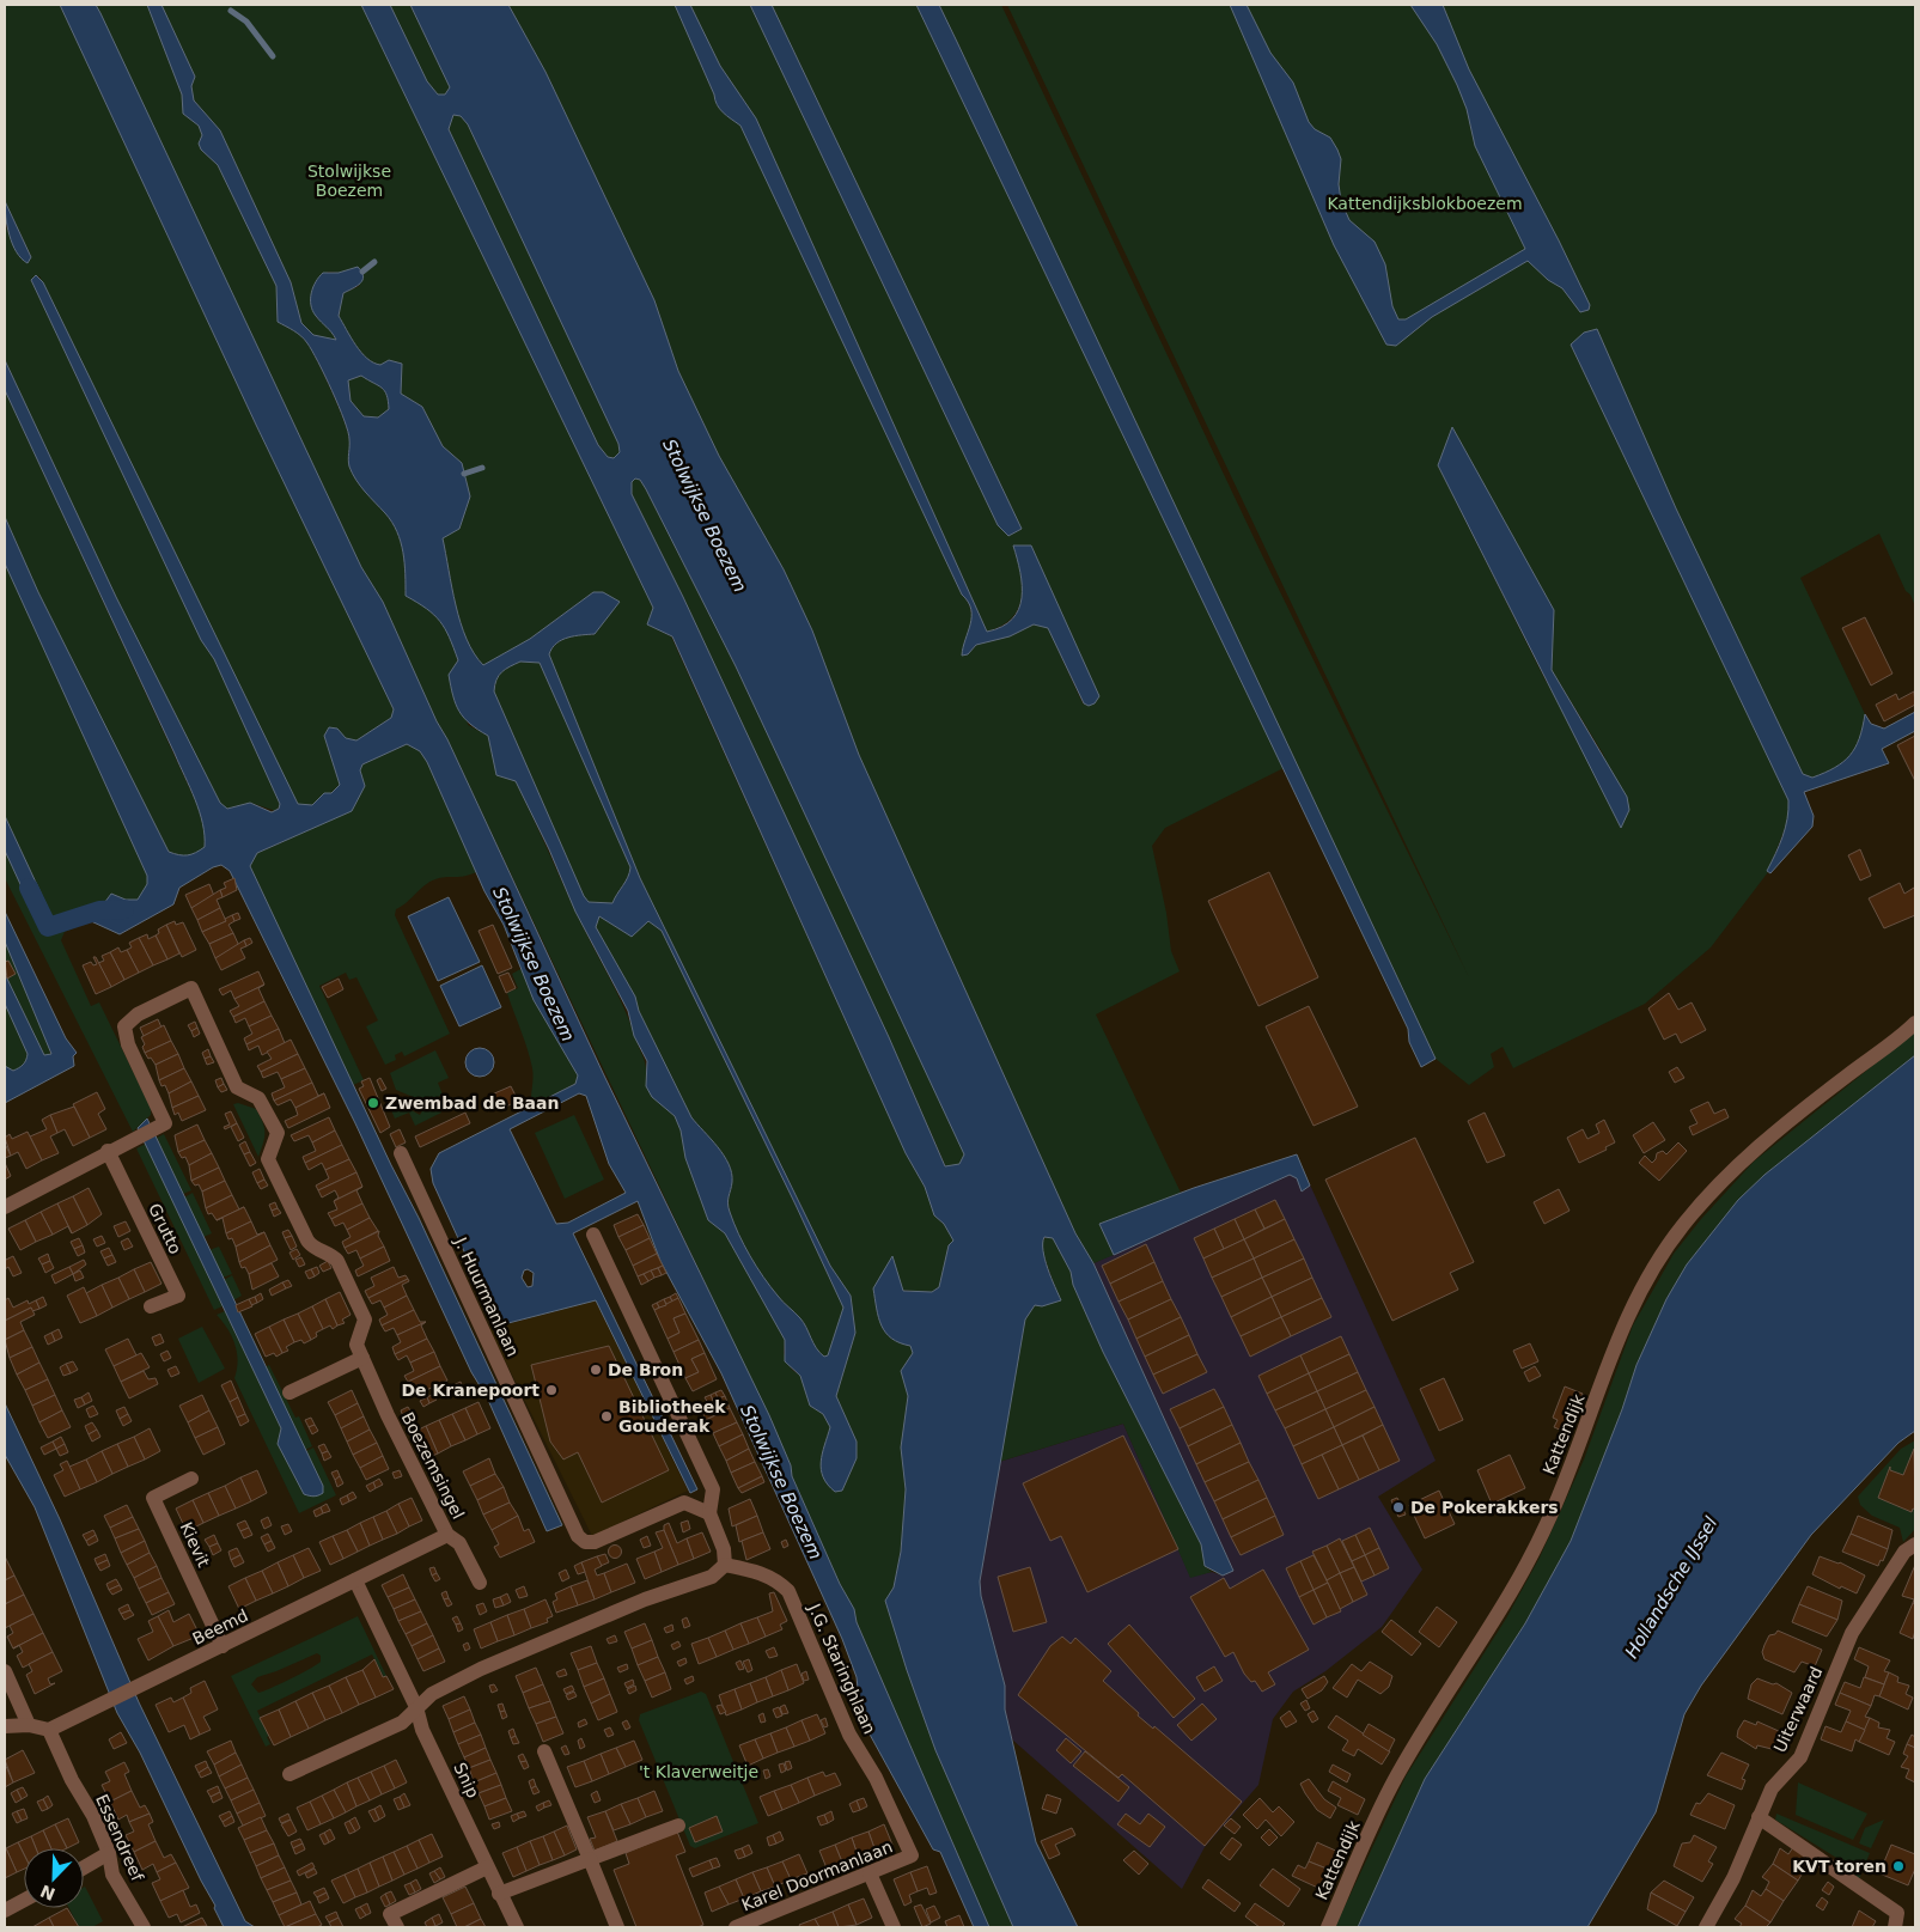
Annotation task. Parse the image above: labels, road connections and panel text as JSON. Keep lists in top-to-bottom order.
{
  "streets": {
    "street": [
      "Grutto",
      "J. Huurmanlaan",
      "Kattendijk",
      "Boezemsingel",
      "Kievit",
      "Beemd",
      "J.G. Staringhlaan",
      "Uiterwaard",
      "Snip",
      "Essendreef",
      "Karel Doormanlaan"
    ]
  },
  "crossings": [
    ["Grutto", "Boezemsingel"],
    ["Boezemsingel", "Beemd"],
    ["Kievit", "Beemd"],
    ["Beemd", "Snip"],
    ["Beemd", "Essendreef"],
    ["J.G. Staringhlaan", "Karel Doormanlaan"]
  ],
  "water": ["Stolwijkse Boezem", "Hollandsche IJssel"],
  "parks": ["Stolwijkse Boezem", "Kattendijksblokboezem", "'t Klaverweitje"],
  "places": [
    "Zwembad de Baan",
    "De Bron",
    "De Kranepoort",
    "Bibliotheek Gouderak",
    "De Pokerakkers",
    "KVT toren"
  ],
  "north": "bottom left"
}
